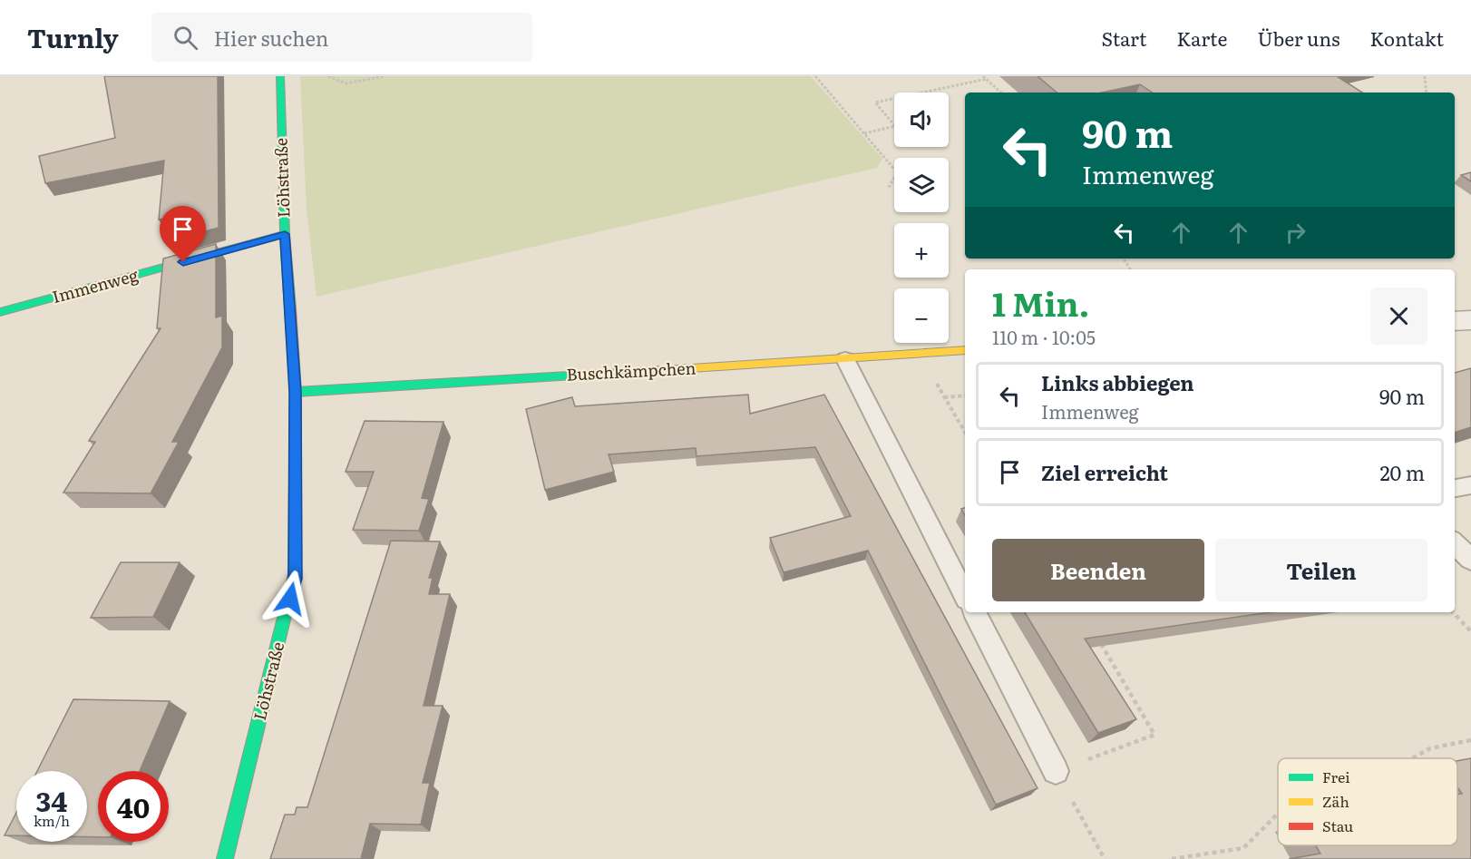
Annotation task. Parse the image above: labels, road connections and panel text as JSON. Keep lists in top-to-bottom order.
{
  "streets": {
    "street": ["Löhstraße", "Immenweg", "Buschkämpchen"]
  },
  "crossings": [
    ["Löhstraße", "Immenweg"],
    ["Löhstraße", "Buschkämpchen"]
  ],
  "legend": ["Frei", "Zäh", "Stau"],
  "page": {
    "header": "Turnly",
    "search": "Hier suchen",
    "nav": [
      "Start",
      "Karte",
      "Über uns",
      "Kontakt"
    ],
    "map_buttons": ["+", "−"],
    "turn": ["90 m", "Immenweg"],
    "heading": ["1 Min.", "110 m · 10:05"],
    "list": [
      {
        "name": "Links abbiegen",
        "note": "Immenweg",
        "value": "90 m"
      },
      {
        "name": "Ziel erreicht",
        "value": "20 m"
      }
    ],
    "buttons": ["Beenden", "Teilen"],
    "speed": "34 km/h",
    "limit": "40"
  }
}
